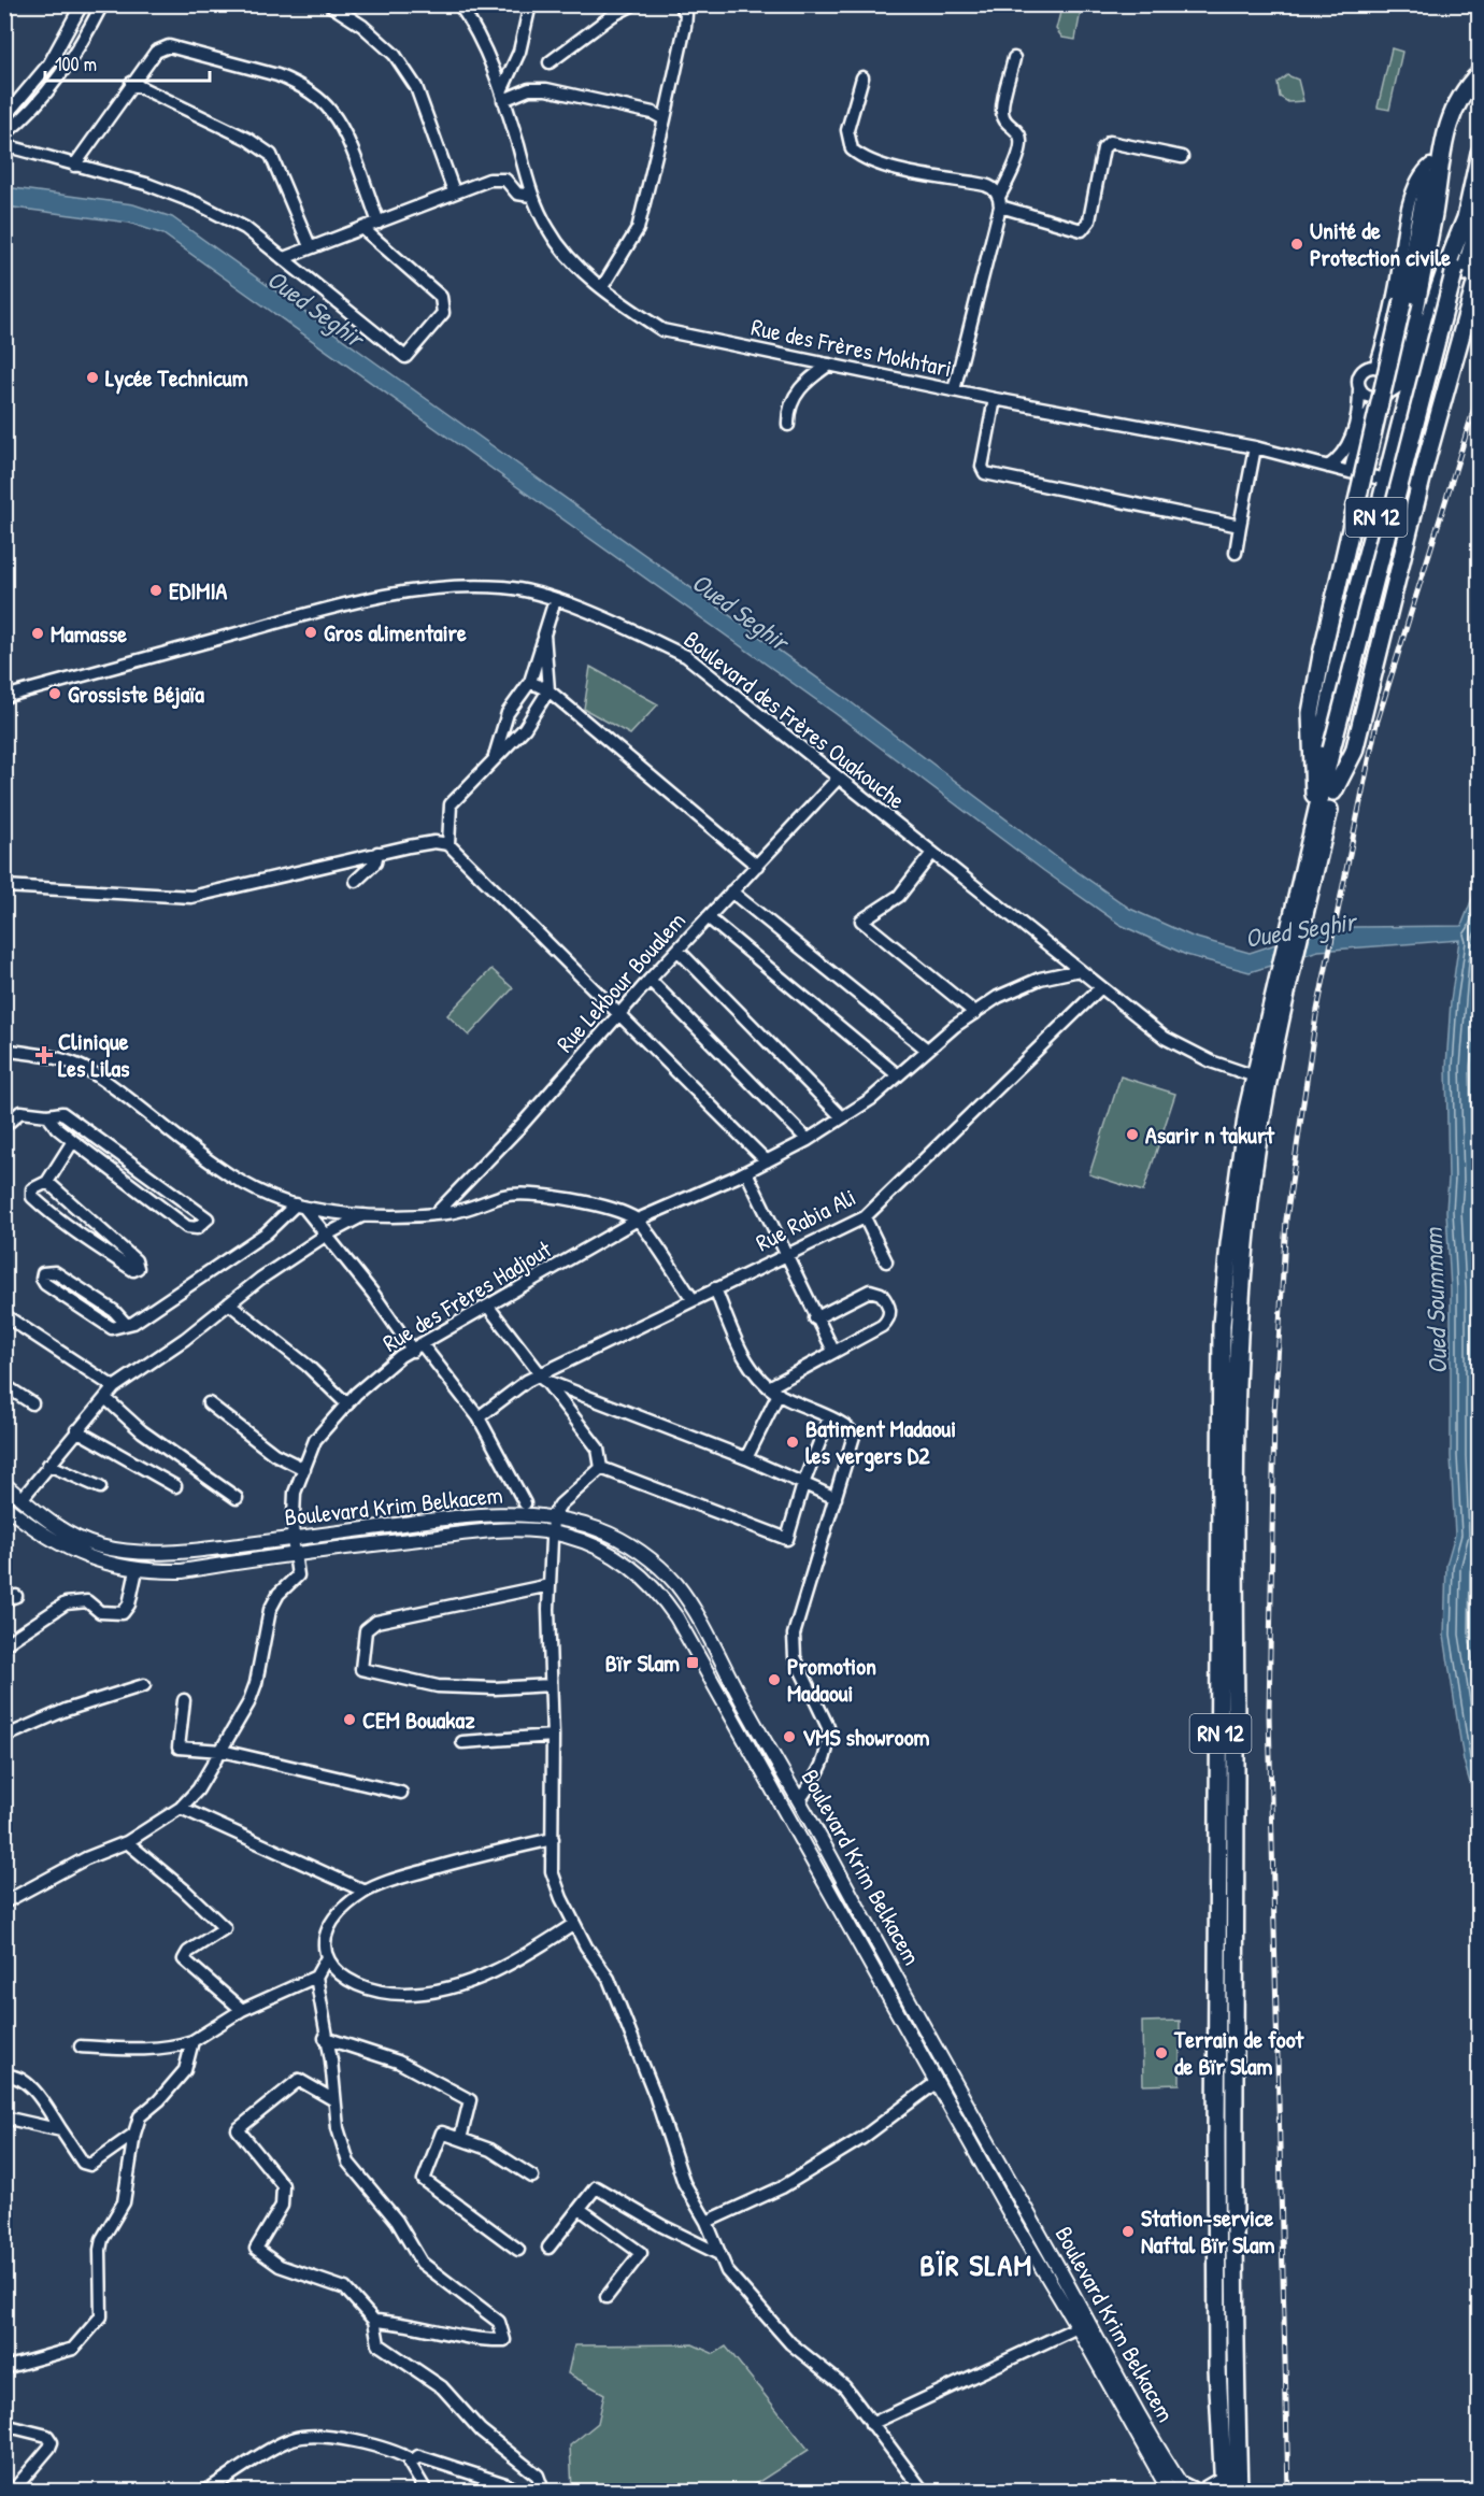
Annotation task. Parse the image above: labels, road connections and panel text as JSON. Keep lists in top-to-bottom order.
{
  "streets": {
    "highway": ["RN 12"],
    "main road": ["Boulevard Krim Belkacem"],
    "street": [
      "Rue des Frères Mokhtari",
      "Boulevard des Frères Ouakouche",
      "Rue Lekbour Boualem",
      "Rue Rabia Ali",
      "Rue des Frères Hadjout"
    ]
  },
  "crossings": [
    ["Rue des Frères Mokhtari", "RN 12"],
    ["RN 12", "Boulevard des Frères Ouakouche"],
    ["Boulevard des Frères Ouakouche", "Rue Lekbour Boualem"],
    ["Boulevard des Frères Ouakouche", "Rue Rabia Ali"],
    ["Boulevard des Frères Ouakouche", "Rue des Frères Hadjout"],
    ["Rue des Frères Hadjout", "Boulevard Krim Belkacem"]
  ],
  "districts": ["BÏR SLAM"],
  "water": ["Oued Seghir", "Oued Soummam"],
  "places": {
    "other": [
      "Unité de Protection civile",
      "Lycée Technicum",
      "EDIMIA",
      "Gros alimentaire",
      "Mamasse",
      "Grossiste Béjaïa",
      "Asarir n takurt",
      "Batiment Madaoui les vergers D2",
      "Promotion Madaoui",
      "CEM Bouakaz",
      "VMS showroom",
      "Terrain de foot de Bïr Slam",
      "Station-service Naftal Bïr Slam"
    ],
    "health": ["Clinique Les Lilas"],
    "transit": ["Bïr Slam"]
  },
  "scale_bar": "100 m"
}
